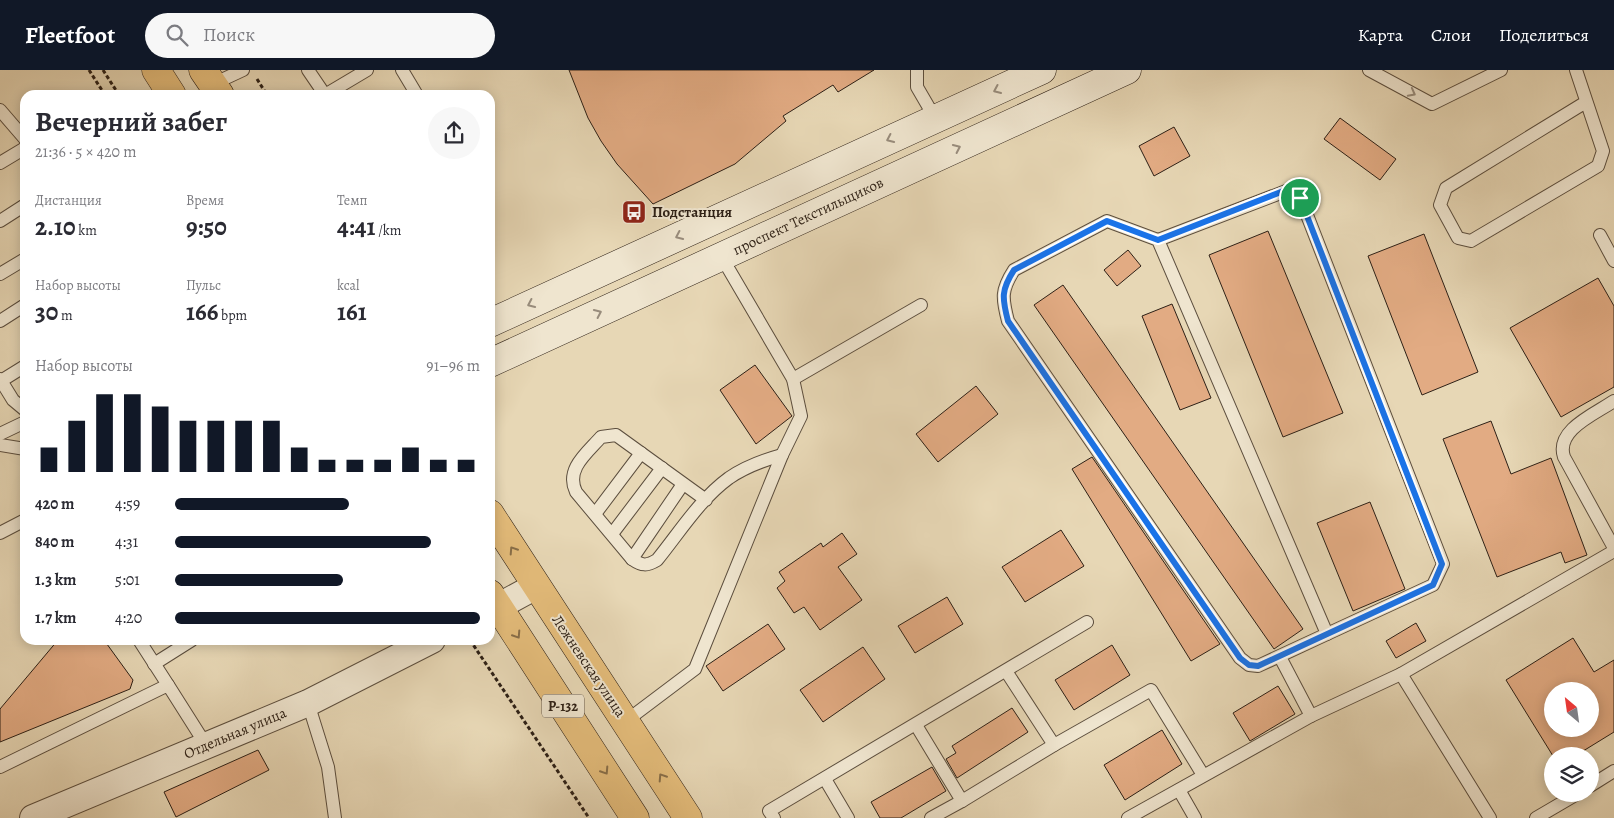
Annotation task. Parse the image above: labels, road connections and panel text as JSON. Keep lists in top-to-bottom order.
{
  "streets": {
    "highway": ["Лежневская улица", "Р-132"],
    "main road": ["проспект Текстильщиков"],
    "street": ["Отдельная улица"]
  },
  "places": {
    "bus stop": ["Подстанция"]
  },
  "north": "top left",
  "page": {
    "header": "Fleetfoot",
    "search": "Поиск",
    "nav": ["Карта", "Слои", "Поделиться"],
    "heading": ["Вечерний забег", "21:36 · 5 × 420 m"],
    "stats": [
      ["Дистанция", "2.10 km"],
      ["Время", "9:50"],
      ["Темп", "4:41 /km"],
      ["Набор высоты", "30 m"],
      ["Пульс", "166 bpm"],
      ["kcal", "161"]
    ],
    "chart": ["Набор высоты", "91–96 m"],
    "list": [
      {
        "name": "420 m",
        "note": "4:59"
      },
      {
        "name": "840 m",
        "note": "4:31"
      },
      {
        "name": "1.3 km",
        "note": "5:01"
      },
      {
        "name": "1.7 km",
        "note": "4:20"
      }
    ]
  }
}
